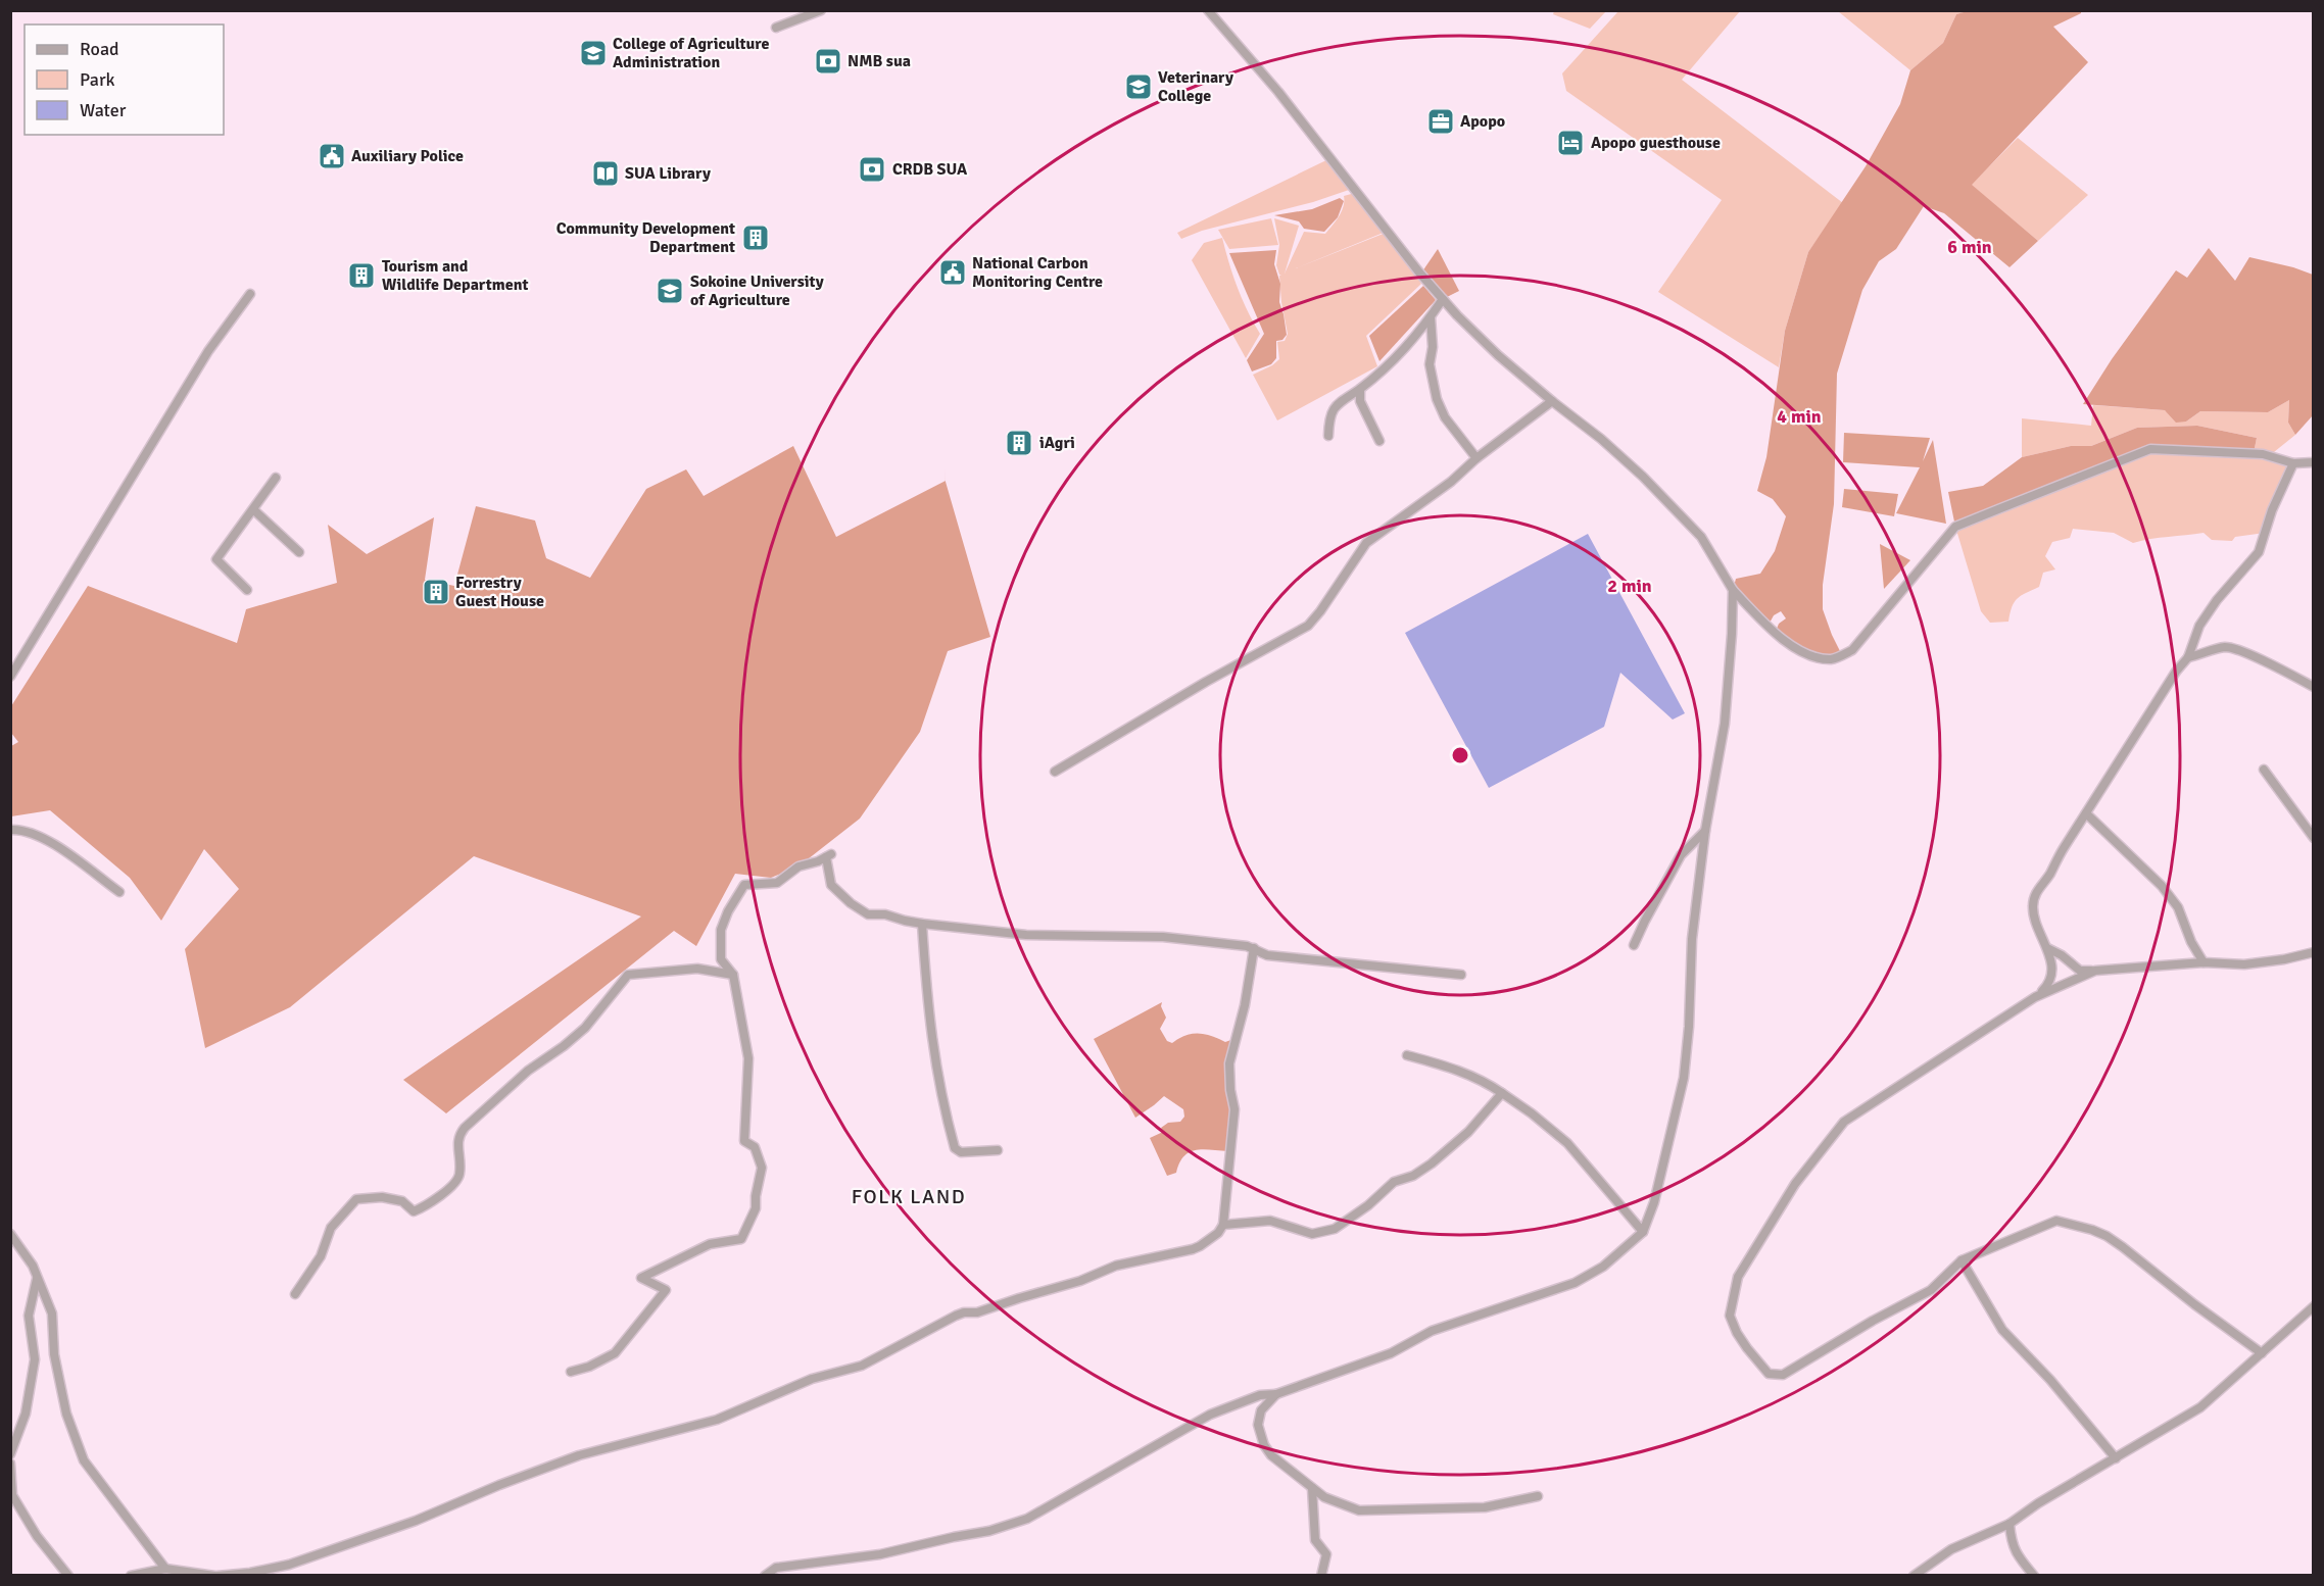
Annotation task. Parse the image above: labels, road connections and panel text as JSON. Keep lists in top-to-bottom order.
{
  "districts": ["FOLK LAND"],
  "places": {
    "school or university": ["College of Agriculture Administration", "Veterinary College", "Sokoine University of Agriculture"],
    "bank": ["NMB sua", "CRDB SUA"],
    "office": ["Apopo"],
    "hotel": ["Apopo guesthouse"],
    "public building": ["Auxiliary Police", "National Carbon Monitoring Centre"],
    "library": ["SUA Library"],
    "building": [
      "Community Development Department",
      "Tourism and Wildlife Department",
      "iAgri",
      "Forrestry Guest House"
    ]
  },
  "legend": ["Road", "Park", "Water"],
  "rings": ["6 min", "4 min", "2 min"]
}
